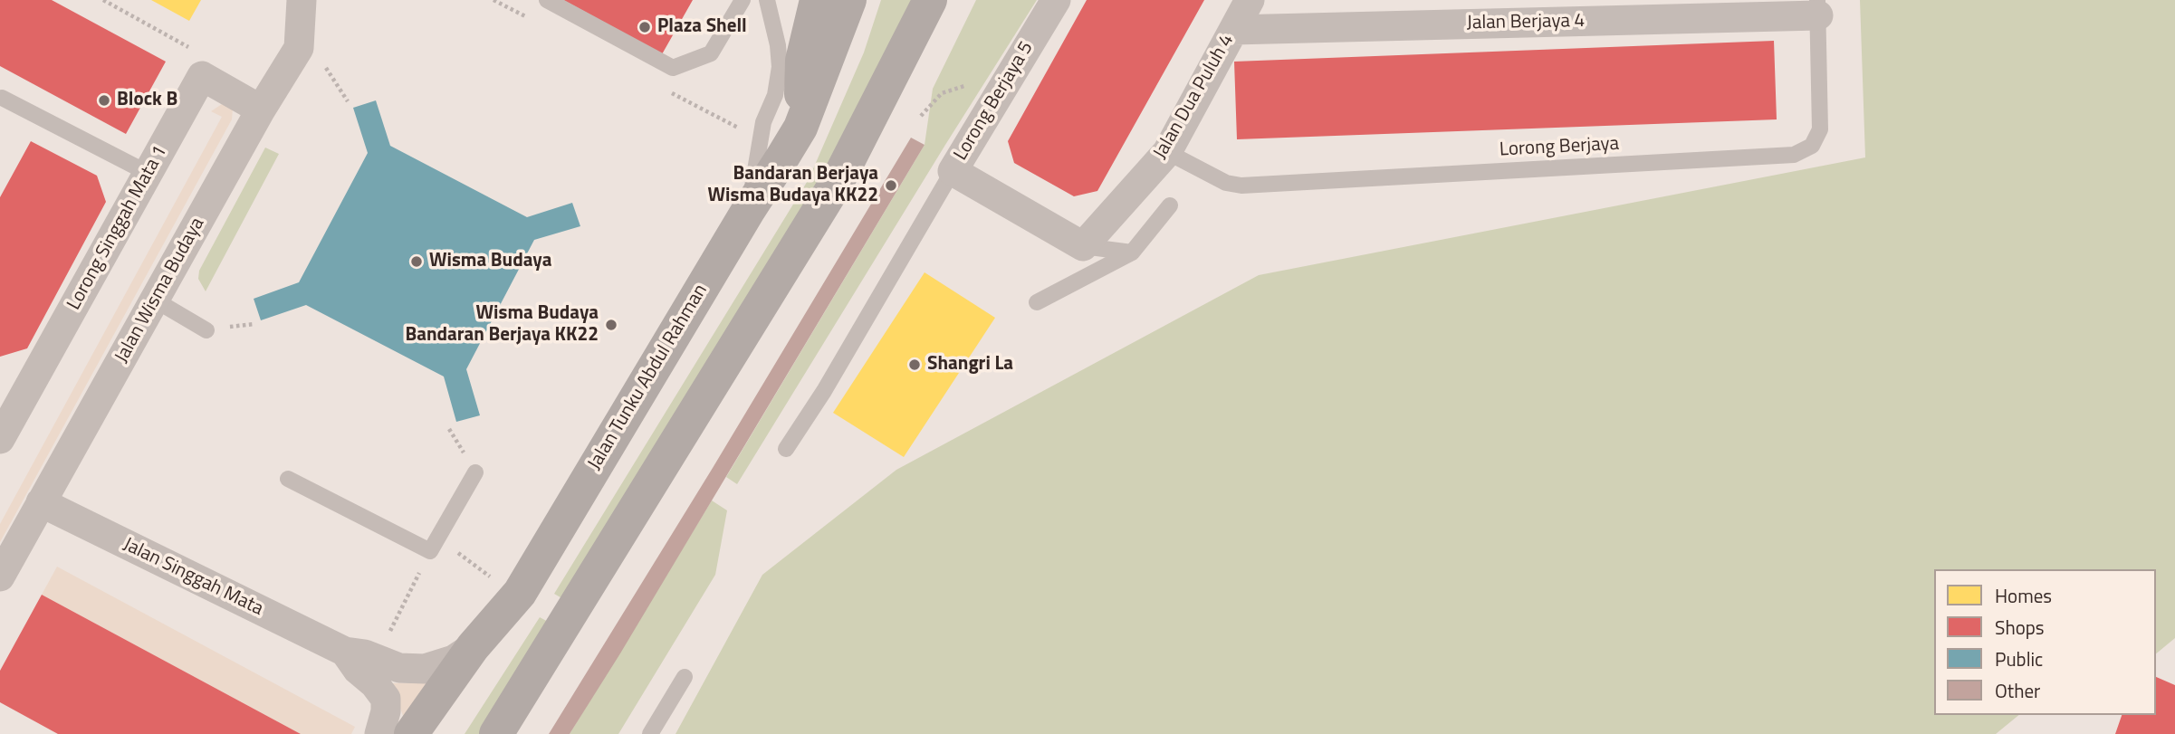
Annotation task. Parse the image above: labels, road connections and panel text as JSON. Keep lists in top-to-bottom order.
{
  "streets": {
    "main road": ["Jalan Tunku Abdul Rahman"],
    "street": [
      "Jalan Berjaya 4",
      "Jalan Dua Puluh 4",
      "Lorong Berjaya 5",
      "Lorong Singgah Mata 1",
      "Jalan Wisma Budaya",
      "Jalan Singgah Mata"
    ],
    "lane": ["Lorong Berjaya"]
  },
  "crossings": [
    ["Jalan Berjaya 4", "Jalan Dua Puluh 4"],
    ["Jalan Berjaya 4", "Lorong Berjaya"],
    ["Jalan Dua Puluh 4", "Lorong Berjaya 5"],
    ["Jalan Dua Puluh 4", "Lorong Berjaya"],
    ["Lorong Singgah Mata 1", "Jalan Wisma Budaya"],
    ["Jalan Wisma Budaya", "Jalan Singgah Mata"],
    ["Jalan Tunku Abdul Rahman", "Jalan Singgah Mata"]
  ],
  "places": [
    "Plaza Shell",
    "Block B",
    "Bandaran Berjaya Wisma Budaya KK22",
    "Wisma Budaya",
    "Wisma Budaya Bandaran Berjaya KK22",
    "Shangri La"
  ],
  "legend": [
    "Homes",
    "Shops",
    "Public",
    "Other"
  ]
}
